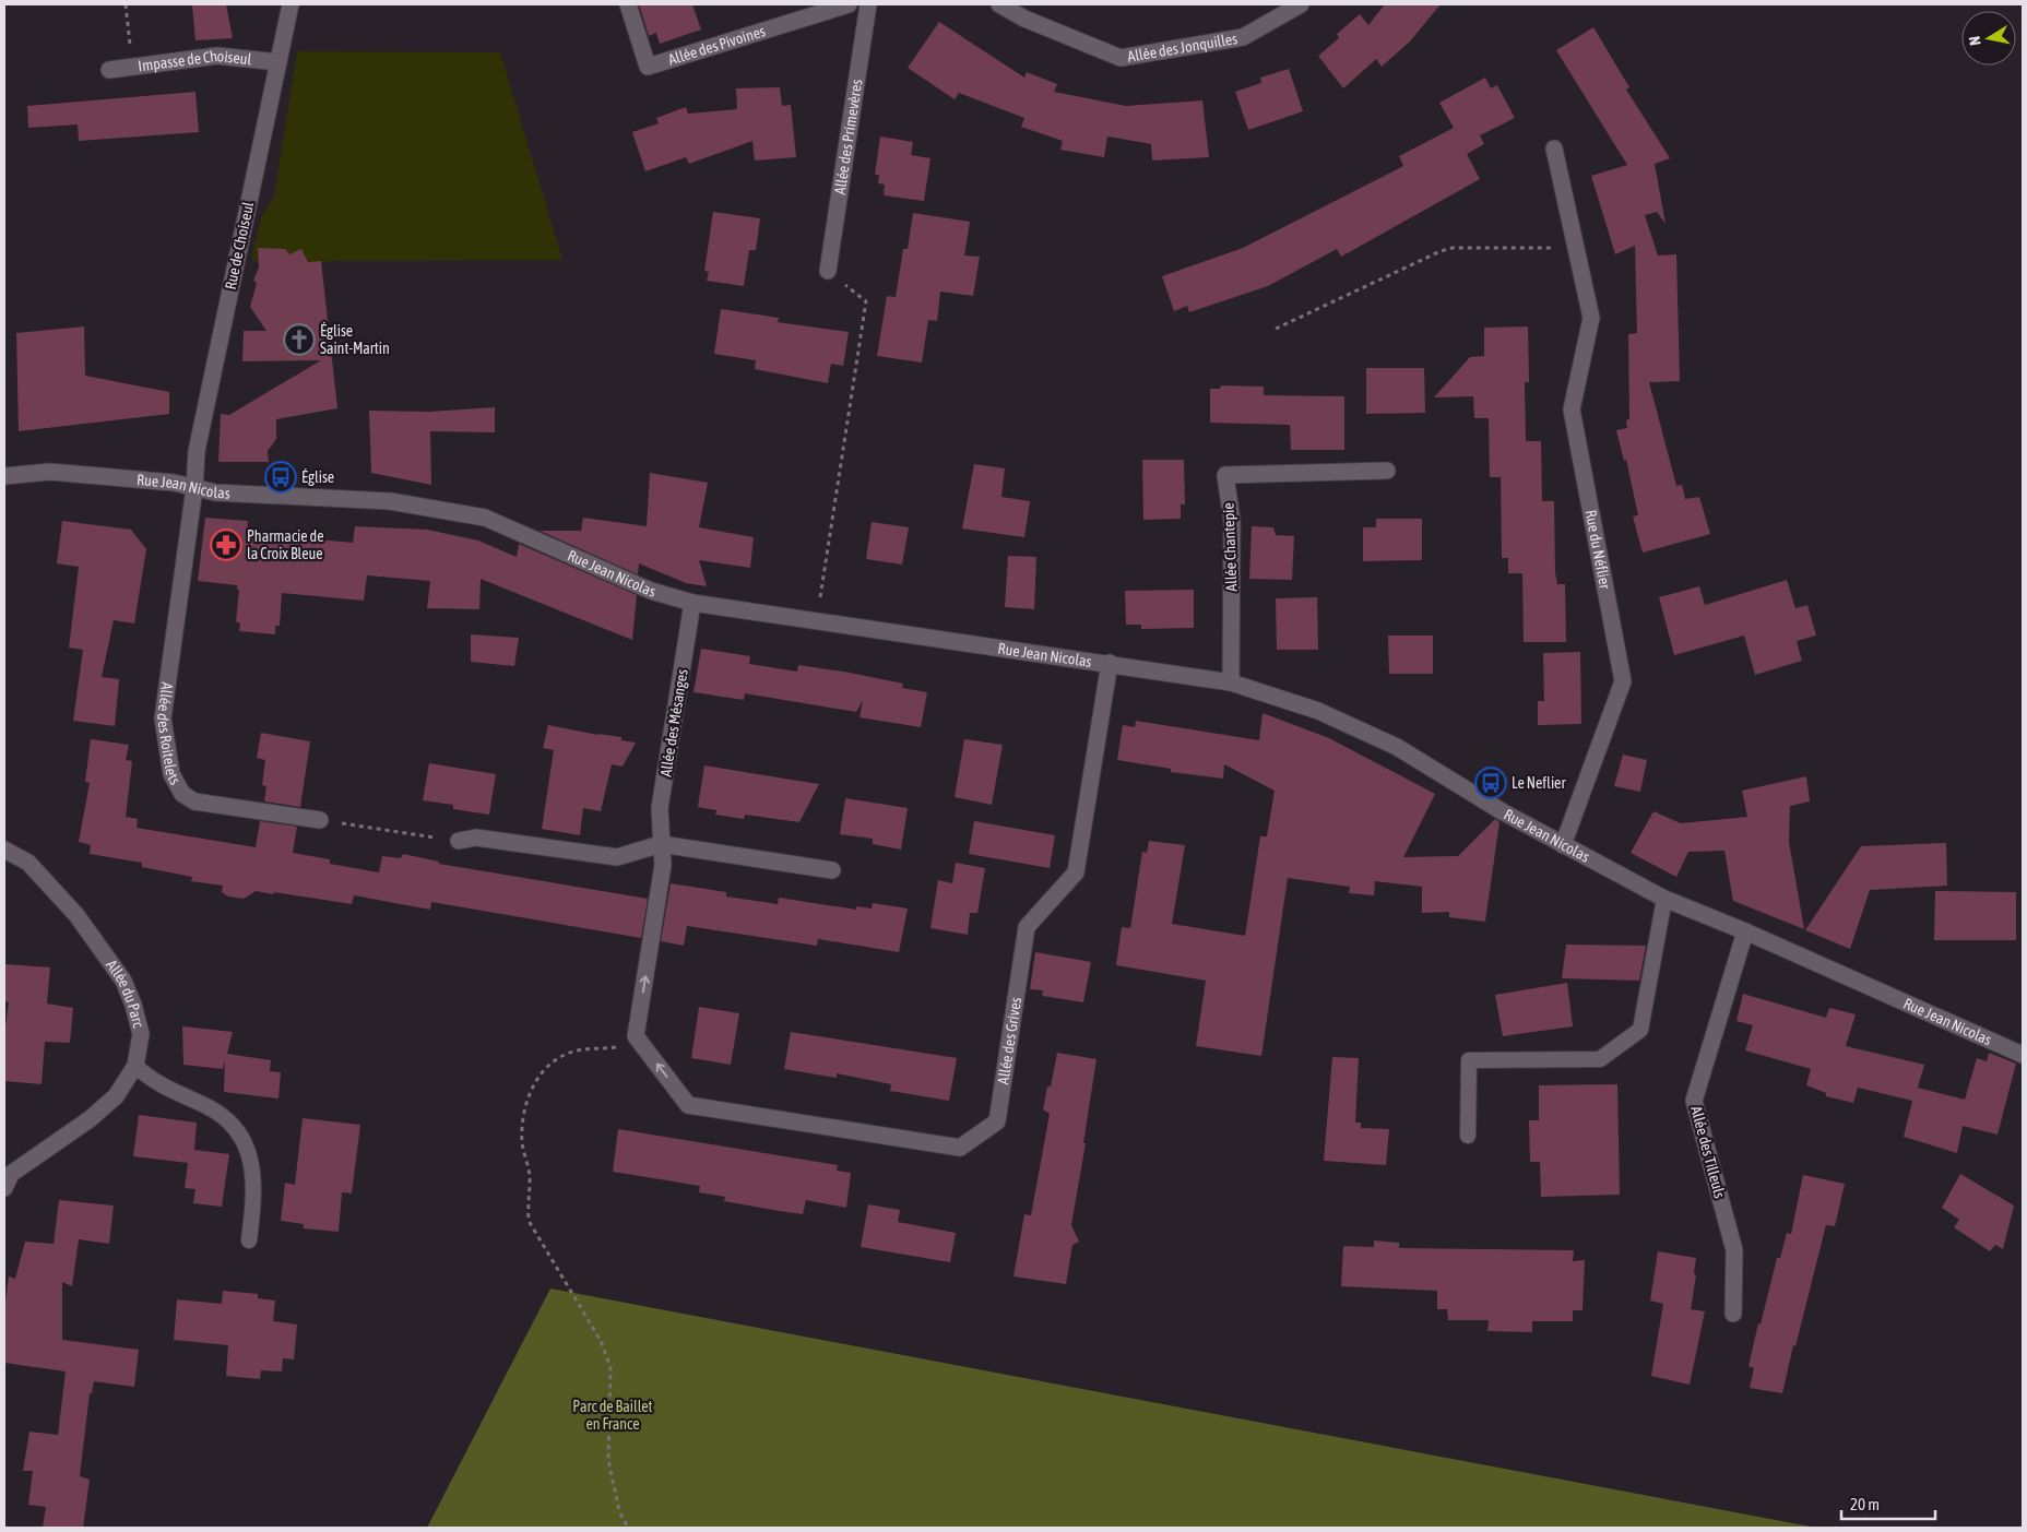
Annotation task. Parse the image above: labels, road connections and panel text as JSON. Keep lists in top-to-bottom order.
{
  "streets": {
    "street": [
      "Allée des Pivoines",
      "Allée des Jonquilles",
      "Impasse de Choiseul",
      "Allée des Primevères",
      "Rue de Choiseul",
      "Rue Jean Nicolas",
      "Allée Chantepie",
      "Rue du Néflier",
      "Allée des Mésanges",
      "Allée des Roitelets",
      "Allée du Parc",
      "Allée des Grives",
      "Allée des Tilleuls"
    ]
  },
  "crossings": [
    ["Impasse de Choiseul", "Rue de Choiseul"],
    ["Rue de Choiseul", "Rue Jean Nicolas"],
    ["Rue de Choiseul", "Allée des Roitelets"],
    ["Rue Jean Nicolas", "Allée Chantepie"],
    ["Rue Jean Nicolas", "Rue du Néflier"],
    ["Rue Jean Nicolas", "Allée des Mésanges"],
    ["Rue Jean Nicolas", "Allée des Roitelets"],
    ["Rue Jean Nicolas", "Allée des Grives"],
    ["Rue Jean Nicolas", "Allée des Tilleuls"],
    ["Allée des Mésanges", "Allée des Grives"]
  ],
  "one_way": ["Allée des Mésanges"],
  "parks": ["Parc de Baillet en France"],
  "places": {
    "church": ["Église Saint-Martin"],
    "bus stop": ["Église", "Le Neflier"],
    "pharmacy": ["Pharmacie de la Croix Bleue"]
  },
  "scale_bar": "20 m",
  "north": "left"
}
